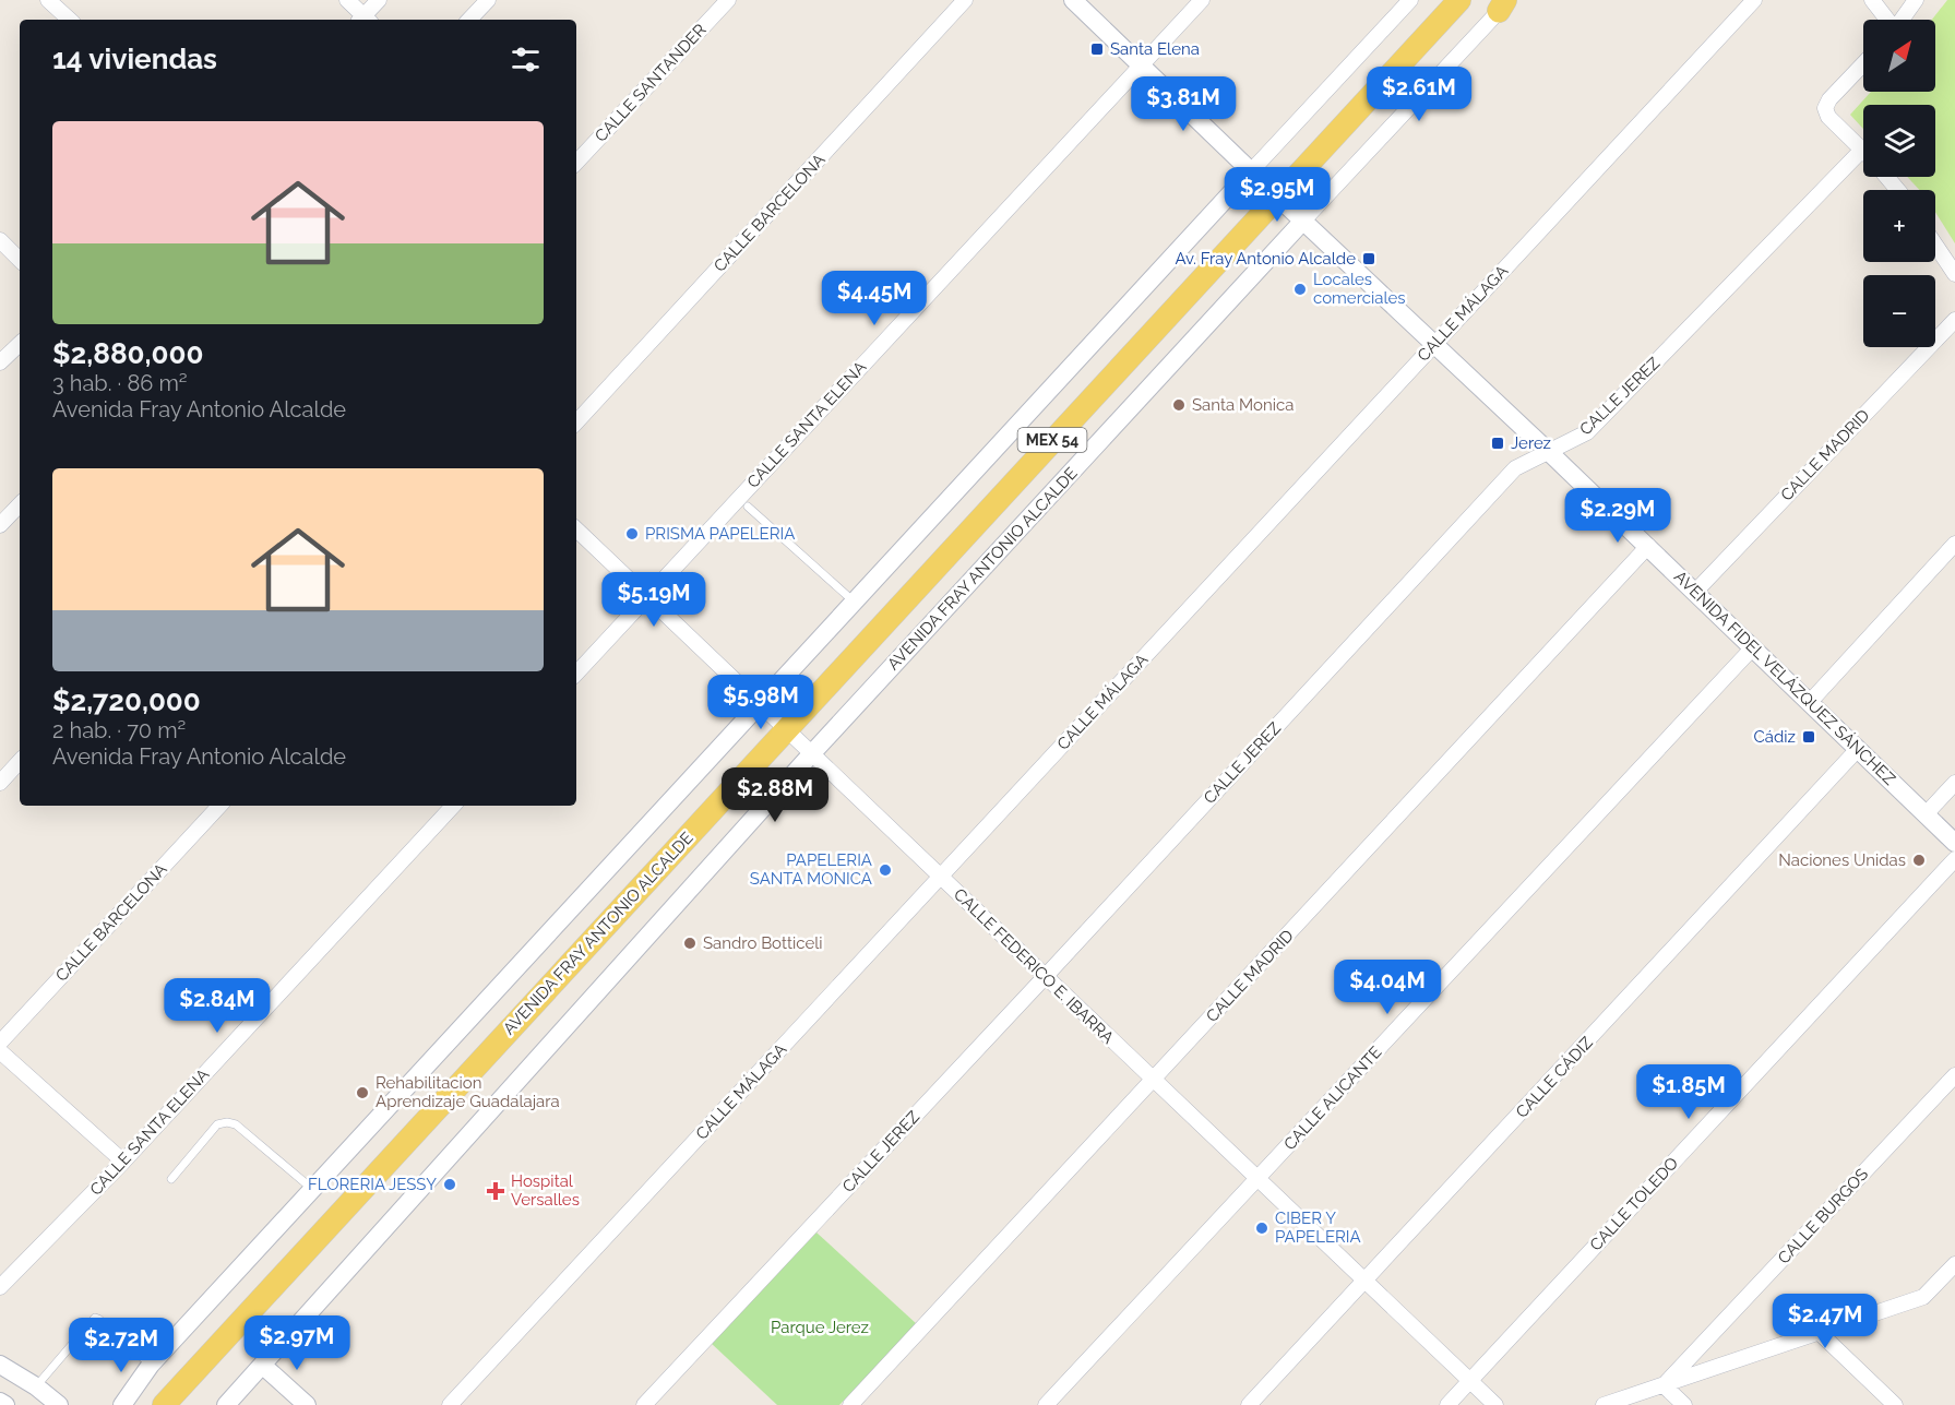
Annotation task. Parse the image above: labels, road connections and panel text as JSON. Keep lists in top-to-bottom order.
{
  "streets": {
    "main road": ["MEX 54", "AVENIDA FRAY ANTONIO ALCALDE"],
    "street": [
      "CALLE SANTANDER",
      "CALLE BARCELONA",
      "CALLE MÁLAGA",
      "CALLE JEREZ",
      "CALLE SANTA ELENA",
      "CALLE MADRID",
      "AVENIDA FIDEL VELÁZQUEZ SÁNCHEZ",
      "CALLE FEDERICO E. IBARRA",
      "CALLE CÁDIZ",
      "CALLE ALICANTE",
      "CALLE TOLEDO",
      "CALLE BURGOS"
    ]
  },
  "crossings": [
    ["CALLE MÁLAGA", "AVENIDA FIDEL VELÁZQUEZ SÁNCHEZ"],
    ["CALLE MÁLAGA", "CALLE FEDERICO E. IBARRA"],
    ["CALLE JEREZ", "AVENIDA FIDEL VELÁZQUEZ SÁNCHEZ"],
    ["CALLE JEREZ", "CALLE FEDERICO E. IBARRA"],
    ["CALLE SANTA ELENA", "AVENIDA FIDEL VELÁZQUEZ SÁNCHEZ"],
    ["CALLE SANTA ELENA", "CALLE FEDERICO E. IBARRA"],
    ["CALLE MADRID", "AVENIDA FIDEL VELÁZQUEZ SÁNCHEZ"],
    ["CALLE MADRID", "CALLE FEDERICO E. IBARRA"],
    ["AVENIDA FRAY ANTONIO ALCALDE", "AVENIDA FIDEL VELÁZQUEZ SÁNCHEZ"],
    ["AVENIDA FRAY ANTONIO ALCALDE", "CALLE FEDERICO E. IBARRA"],
    ["AVENIDA FIDEL VELÁZQUEZ SÁNCHEZ", "CALLE CÁDIZ"],
    ["AVENIDA FIDEL VELÁZQUEZ SÁNCHEZ", "CALLE ALICANTE"],
    ["CALLE FEDERICO E. IBARRA", "CALLE CÁDIZ"],
    ["CALLE FEDERICO E. IBARRA", "CALLE ALICANTE"],
    ["CALLE FEDERICO E. IBARRA", "CALLE TOLEDO"]
  ],
  "parks": ["Parque Jerez"],
  "places": {
    "transit": [
      "Santa Elena",
      "Av. Fray Antonio Alcalde",
      "Jerez",
      "Cádiz"
    ],
    "other": [
      "Locales comerciales",
      "Santa Monica",
      "PRISMA PAPELERIA",
      "Naciones Unidas",
      "PAPELERIA SANTA MONICA",
      "Sandro Botticeli",
      "Rehabilitacion Aprendizaje Guadalajara",
      "FLORERIA JESSY",
      "CIBER Y PAPELERIA"
    ],
    "health": ["Hospital Versalles"]
  },
  "north": "top right",
  "page": {
    "map_buttons": ["+", "−"],
    "heading": "14 viviendas",
    "price": [
      "$2.61M",
      "$3.81M",
      "$2.95M",
      "$4.45M",
      "$2.29M",
      "$5.19M",
      "$5.98M",
      "$2.88M",
      "$4.04M",
      "$2.84M",
      "$1.85M",
      "$2.47M",
      "$2.97M",
      "$2.72M"
    ],
    "list": [
      {
        "name": "$2,880,000",
        "note": "3 hab. · 86 m² · Avenida Fray Antonio Alcalde"
      },
      {
        "name": "$2,720,000",
        "note": "2 hab. · 70 m² · Avenida Fray Antonio Alcalde"
      }
    ]
  }
}
